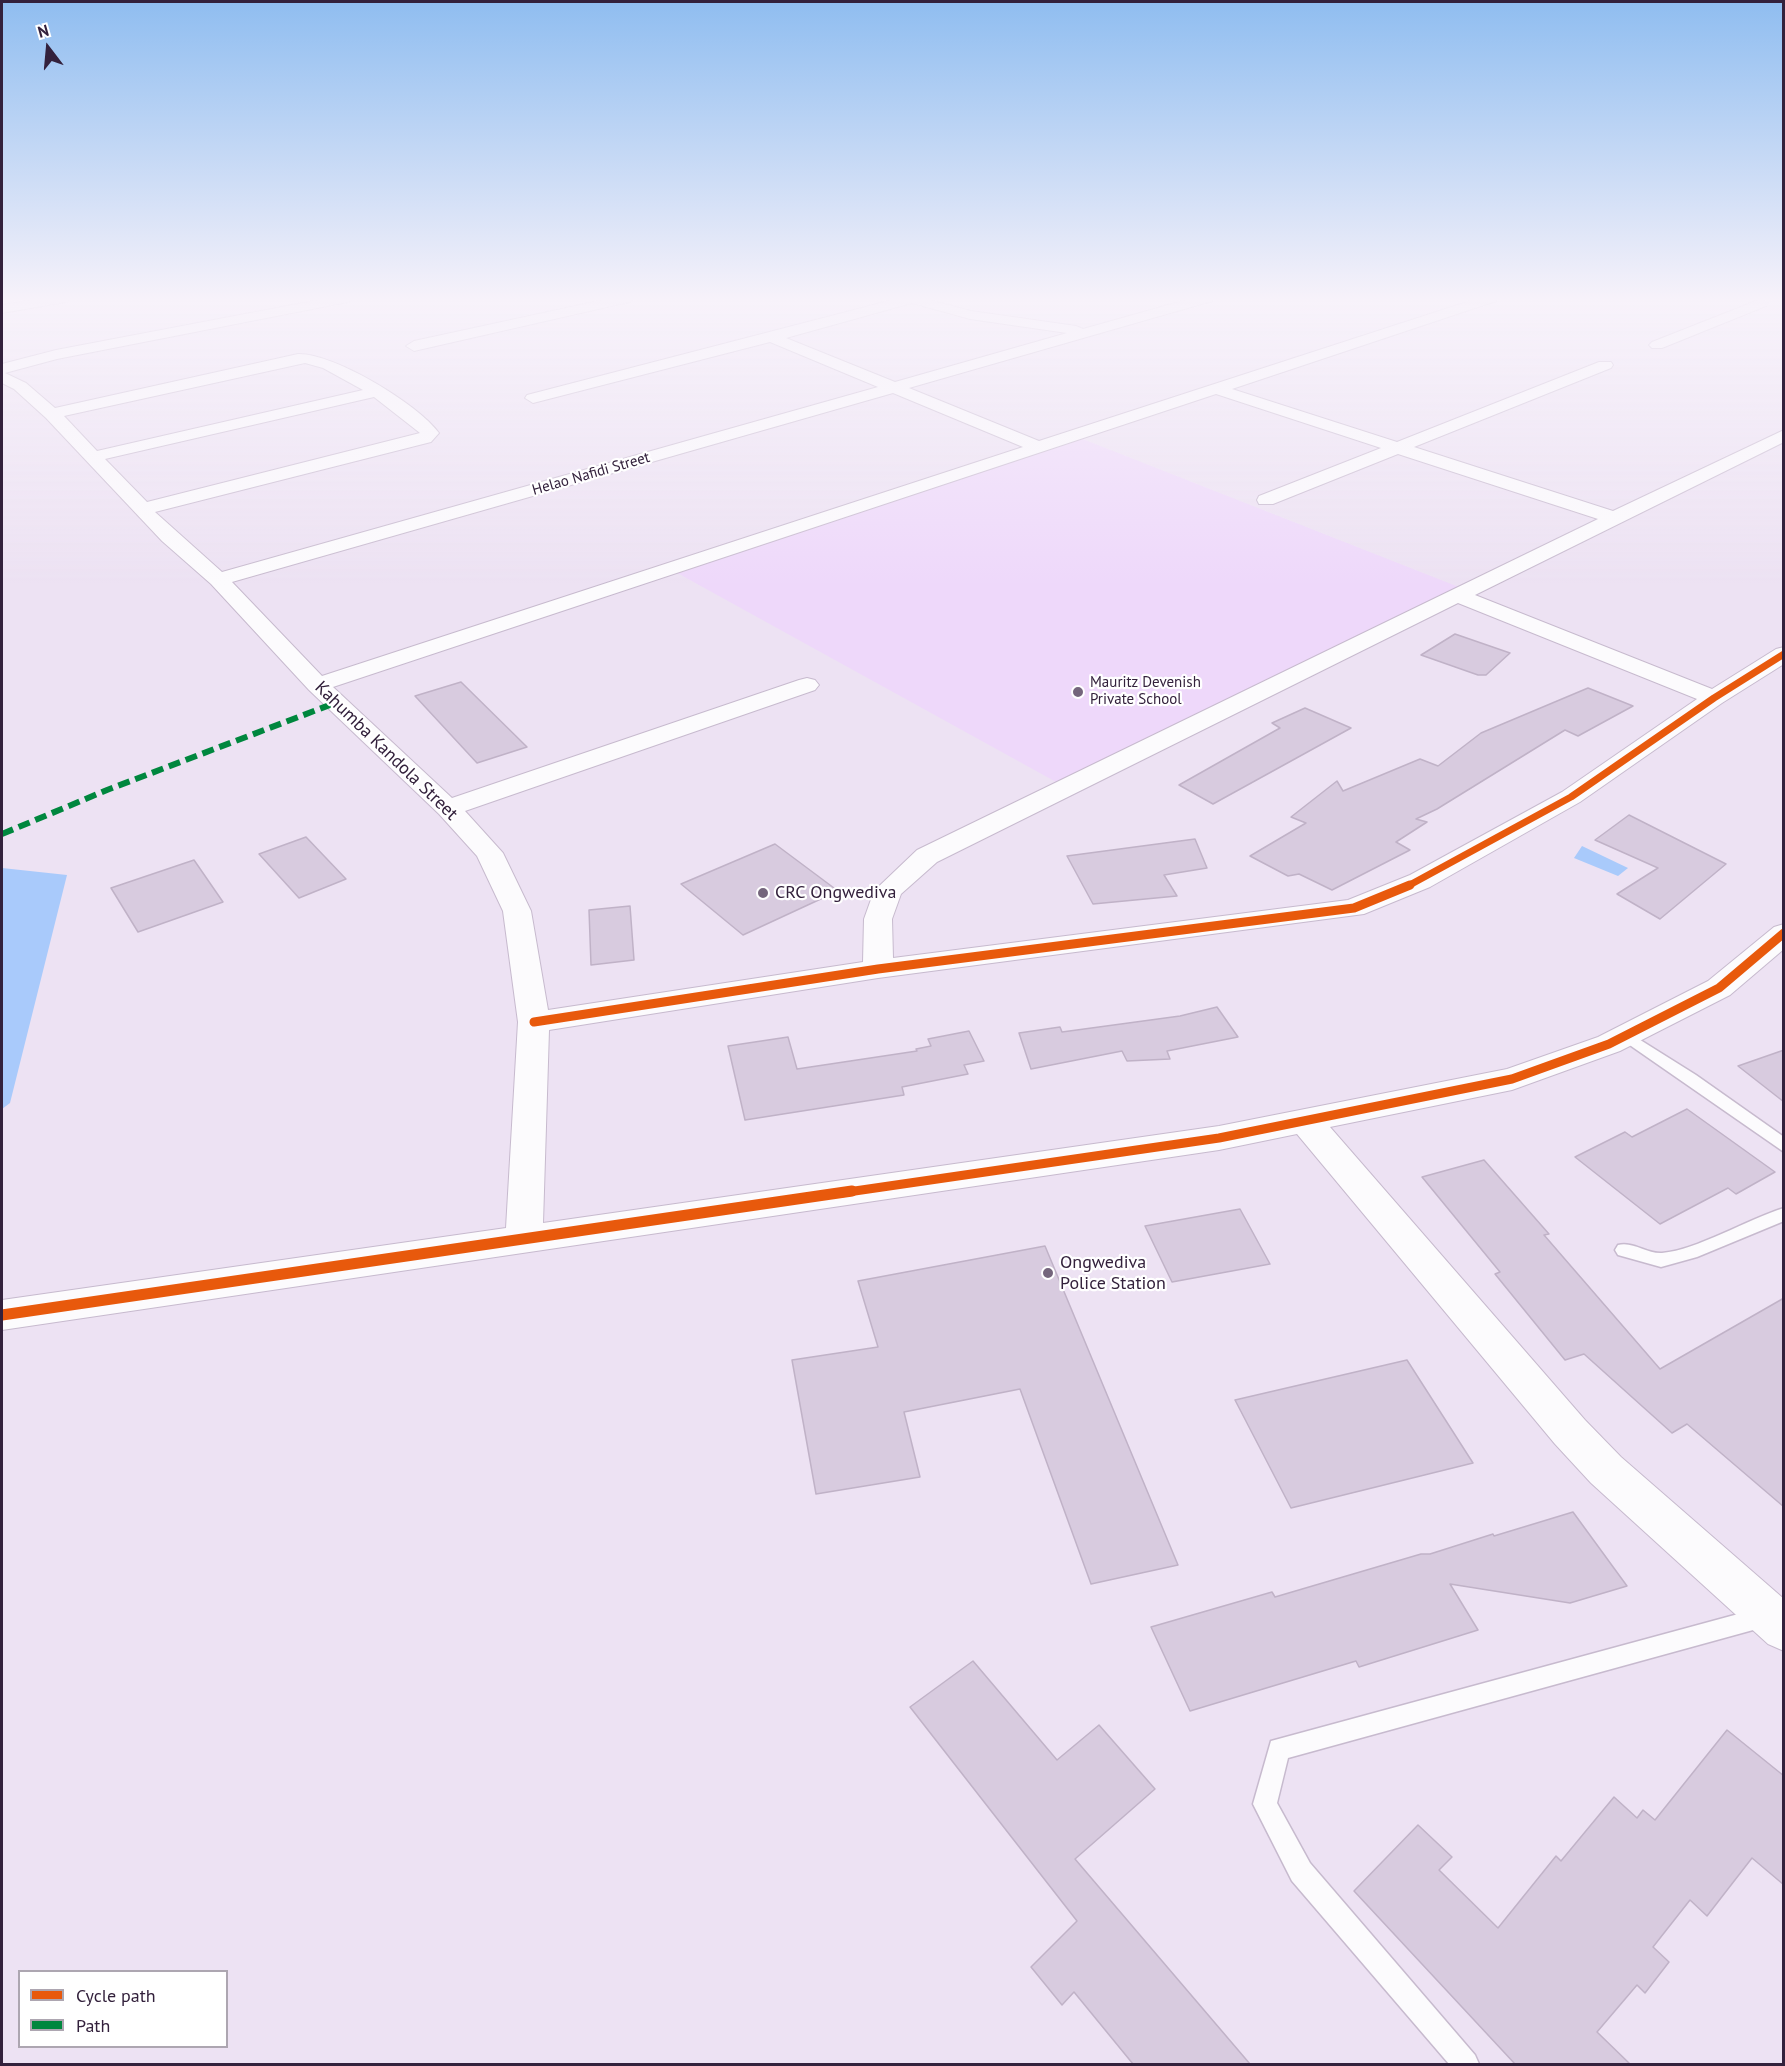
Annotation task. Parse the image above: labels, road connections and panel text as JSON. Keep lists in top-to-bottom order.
{
  "streets": {
    "street": ["Helao Nafidi Street", "Kahumba Kandola Street"]
  },
  "crossings": [
    ["Helao Nafidi Street", "Kahumba Kandola Street"]
  ],
  "places": ["Mauritz Devenish Private School", "CRC Ongwediva", "Ongwediva Police Station"],
  "legend": ["Cycle path", "Path"],
  "north": "top"
}
